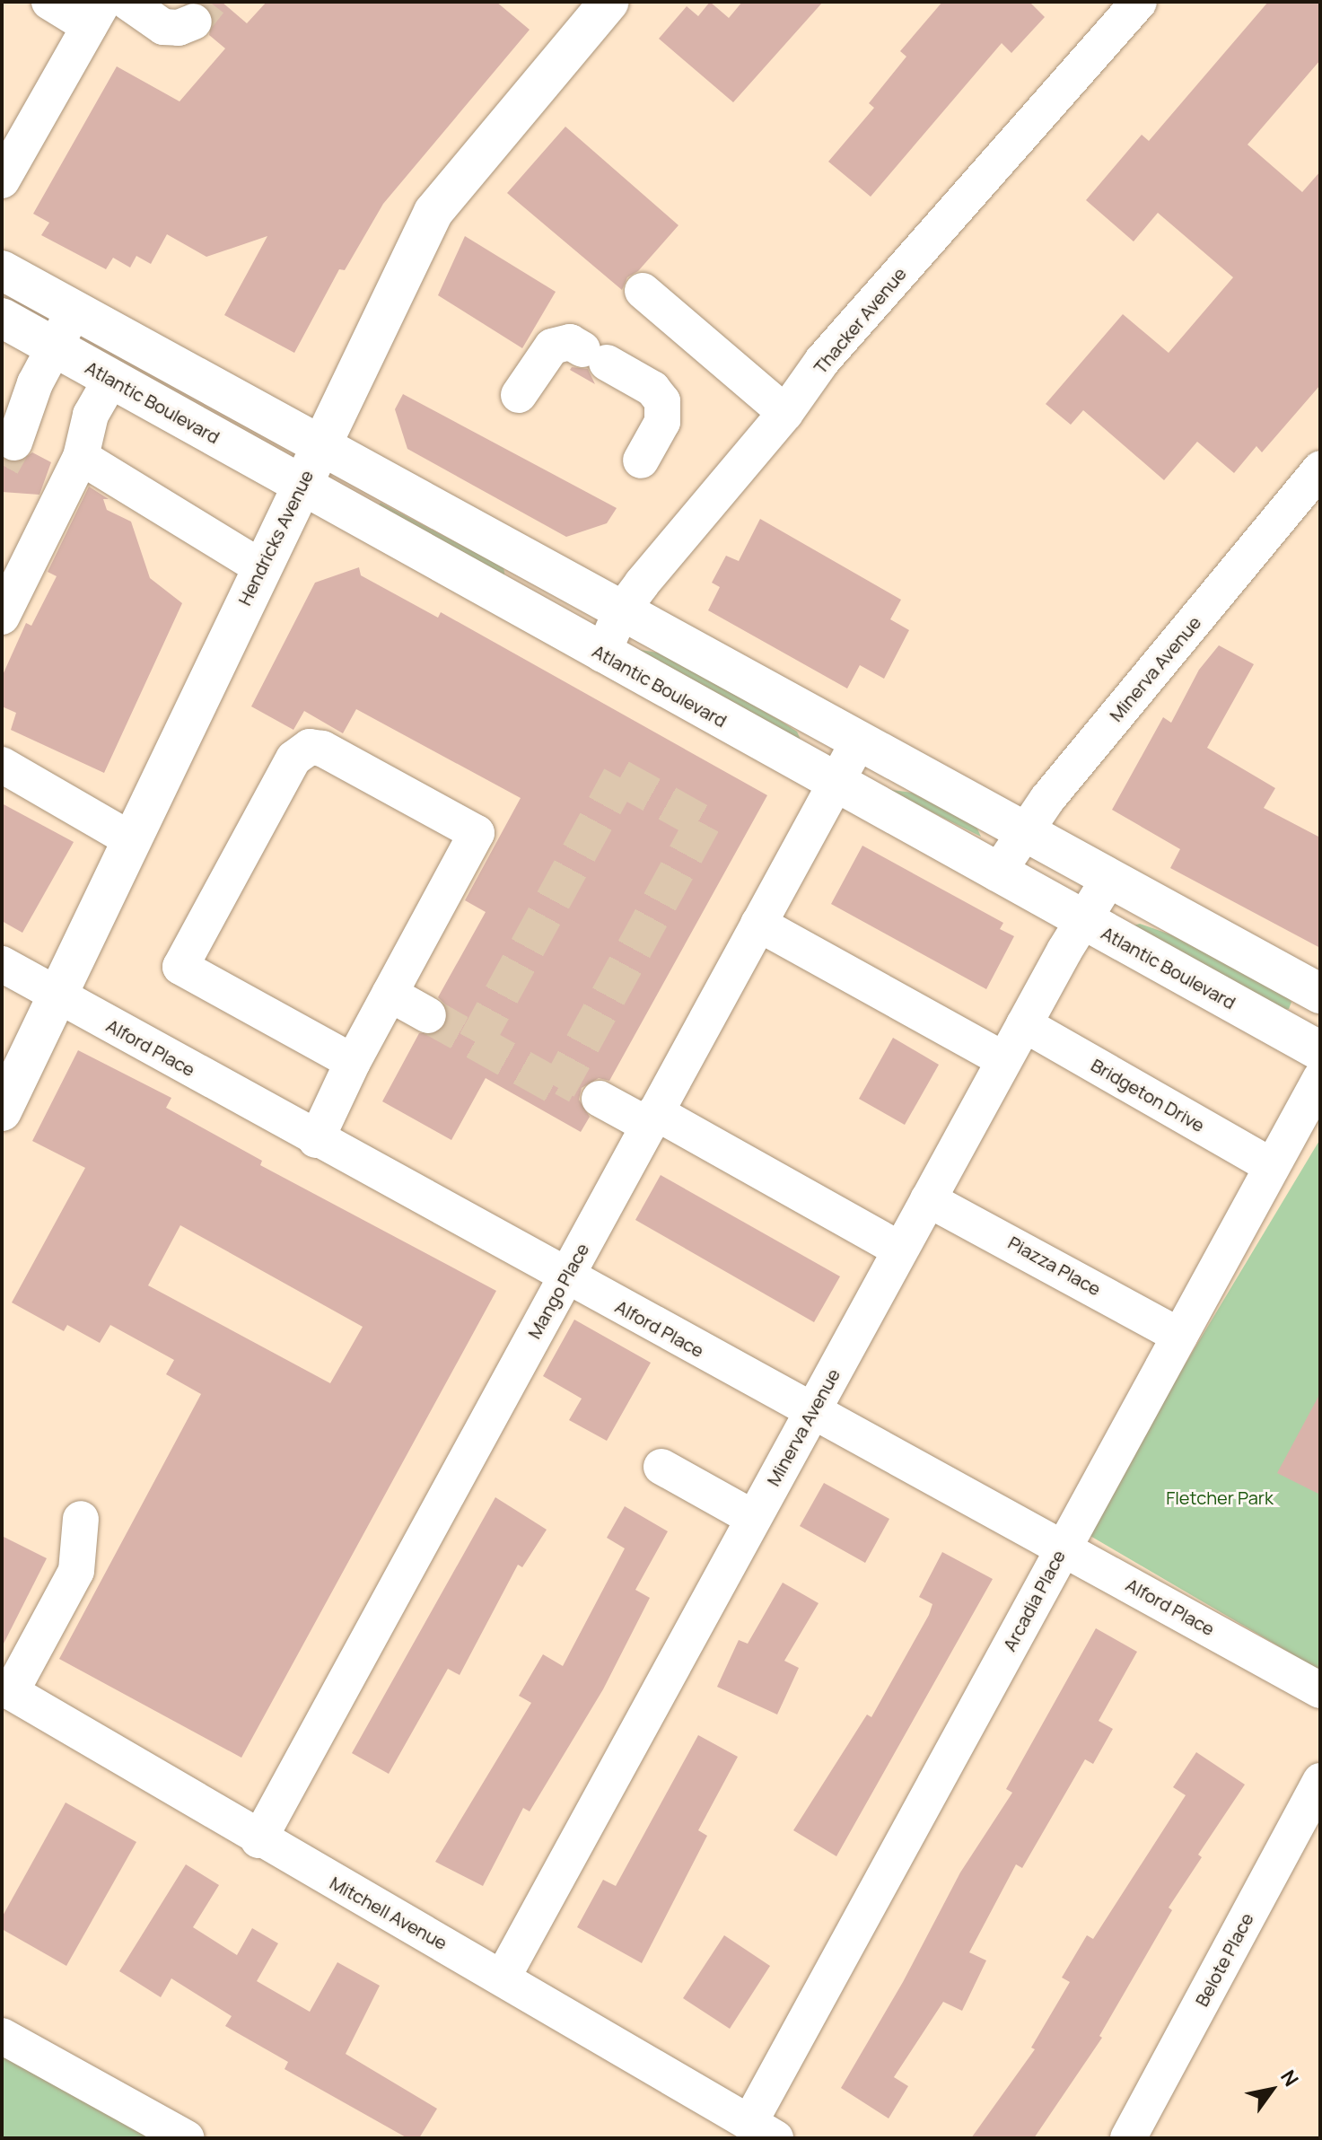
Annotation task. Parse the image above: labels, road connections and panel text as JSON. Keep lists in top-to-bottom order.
{
  "streets": {
    "main road": ["Atlantic Boulevard", "Hendricks Avenue"],
    "street": [
      "Thacker Avenue",
      "Minerva Avenue",
      "Alford Place",
      "Bridgeton Drive",
      "Piazza Place",
      "Mango Place",
      "Arcadia Place",
      "Mitchell Avenue",
      "Belote Place"
    ]
  },
  "crossings": [
    ["Thacker Avenue", "Atlantic Boulevard"],
    ["Atlantic Boulevard", "Hendricks Avenue"],
    ["Atlantic Boulevard", "Minerva Avenue"],
    ["Atlantic Boulevard", "Mango Place"],
    ["Hendricks Avenue", "Alford Place"],
    ["Minerva Avenue", "Alford Place"],
    ["Minerva Avenue", "Bridgeton Drive"],
    ["Minerva Avenue", "Piazza Place"],
    ["Minerva Avenue", "Mitchell Avenue"],
    ["Alford Place", "Mango Place"],
    ["Alford Place", "Arcadia Place"],
    ["Bridgeton Drive", "Arcadia Place"],
    ["Piazza Place", "Arcadia Place"],
    ["Mango Place", "Mitchell Avenue"],
    ["Arcadia Place", "Mitchell Avenue"]
  ],
  "parks": ["Fletcher Park"],
  "north": "top right"
}
